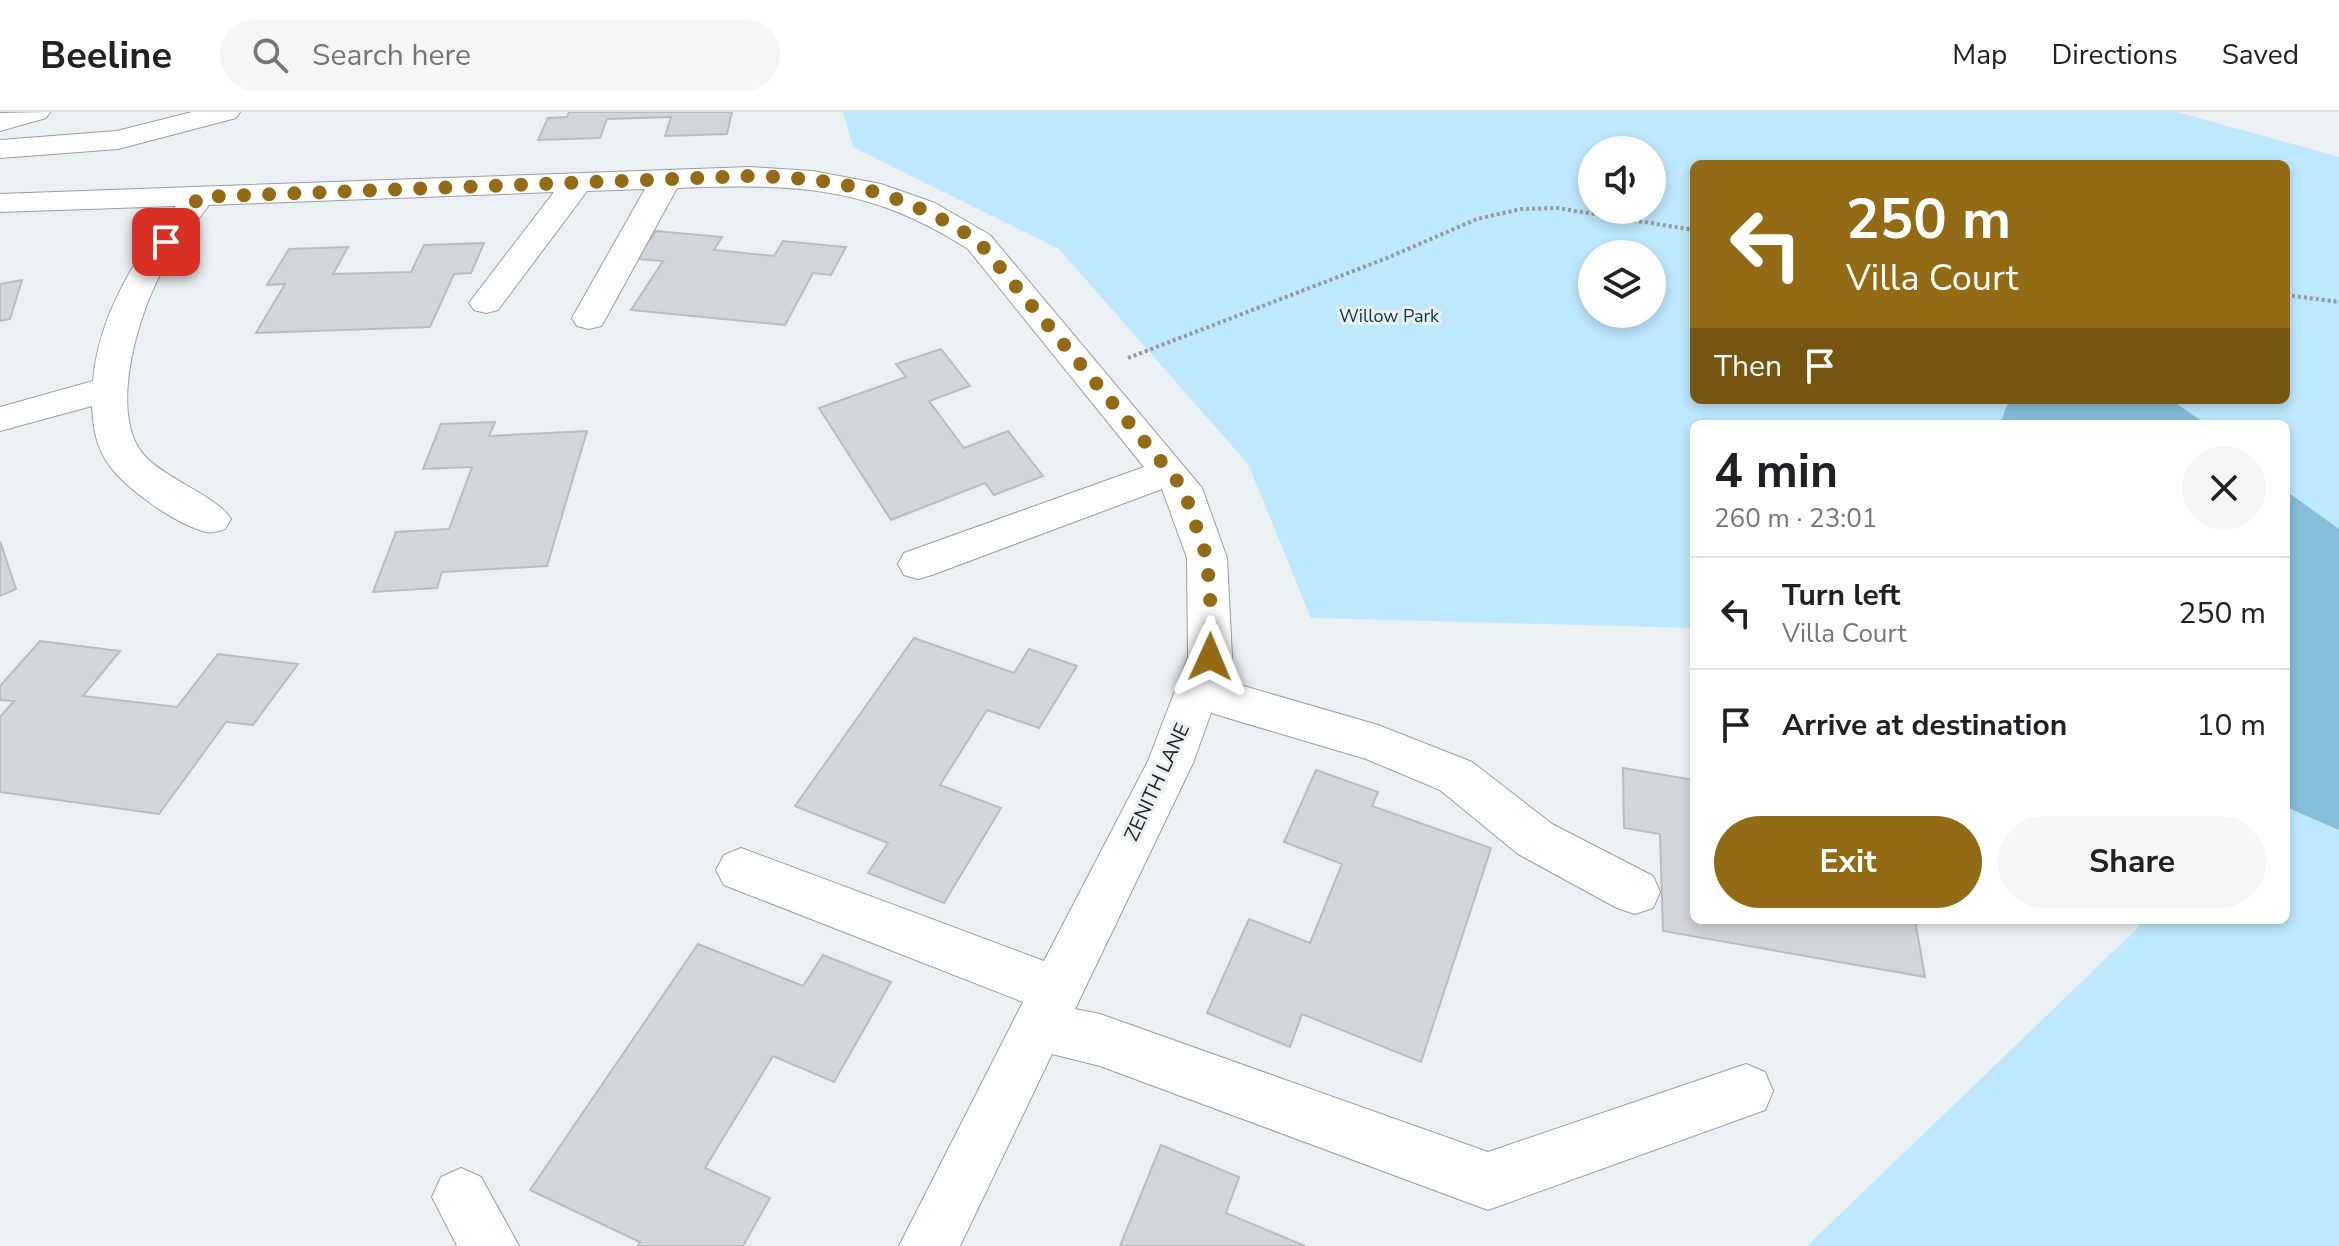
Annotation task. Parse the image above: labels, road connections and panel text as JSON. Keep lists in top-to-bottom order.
{
  "streets": {
    "street": ["ZENITH LANE"]
  },
  "parks": ["Willow Park"],
  "page": {
    "header": "Beeline",
    "search": "Search here",
    "nav": ["Map", "Directions", "Saved"],
    "turn": ["250 m", "Villa Court"],
    "then": "Then",
    "heading": ["4 min", "260 m · 23:01"],
    "list": [
      {
        "name": "Turn left",
        "note": "Villa Court",
        "value": "250 m"
      },
      {
        "name": "Arrive at destination",
        "value": "10 m"
      }
    ],
    "buttons": ["Exit", "Share"]
  }
}
